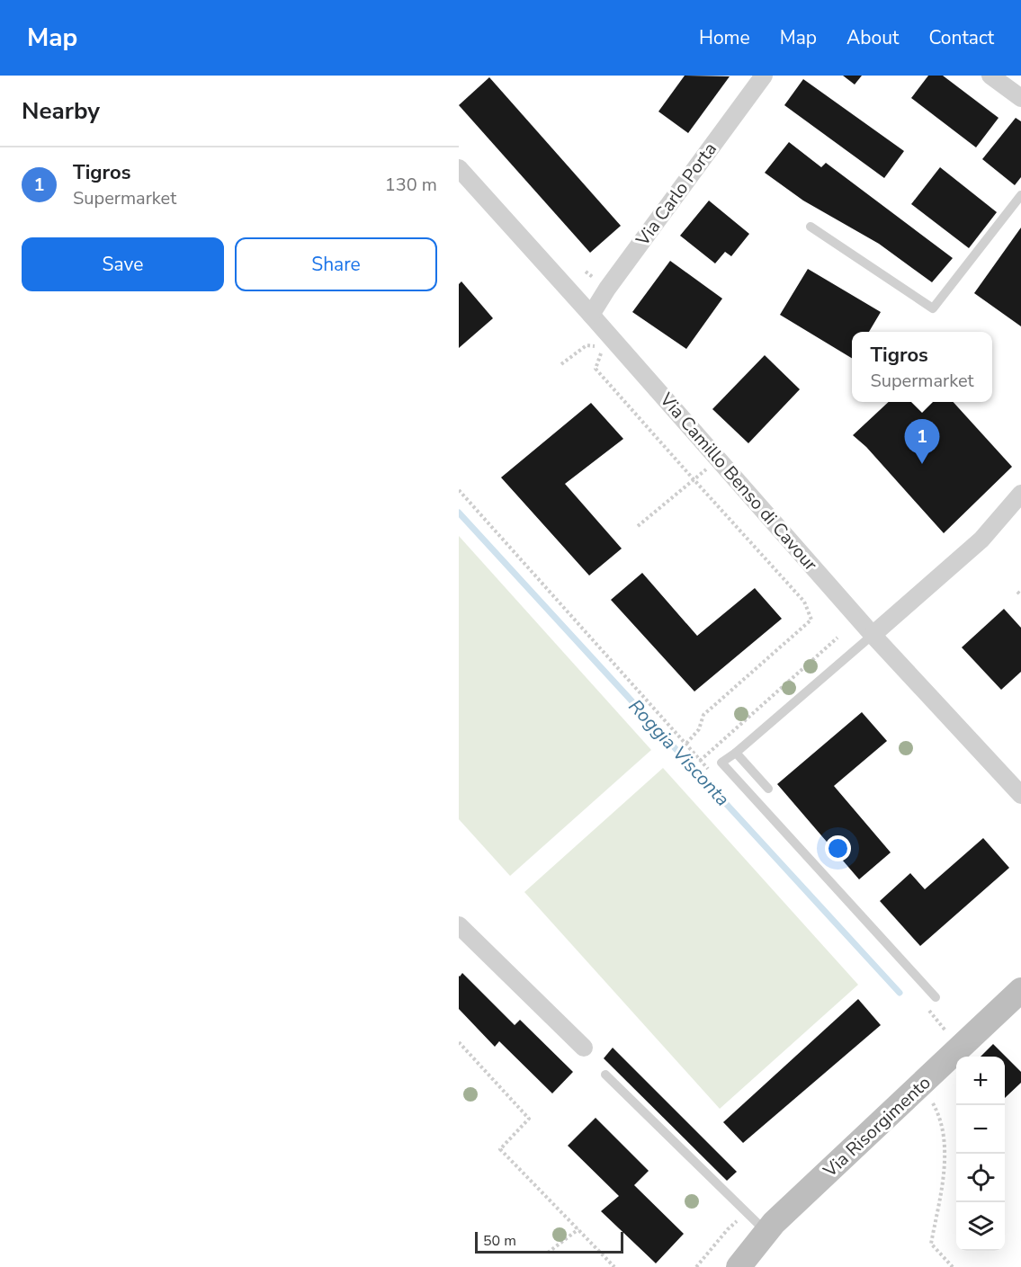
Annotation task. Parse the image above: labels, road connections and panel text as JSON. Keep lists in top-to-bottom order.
{
  "streets": {
    "street": ["Via Carlo Porta", "Via Camillo Benso di Cavour", "Via Risorgimento"]
  },
  "crossings": [
    ["Via Carlo Porta", "Via Camillo Benso di Cavour"]
  ],
  "water": ["Roggia Visconta"],
  "scale_bar": "50 m",
  "page": {
    "header": "Map",
    "nav": [
      "Home",
      "Map",
      "About",
      "Contact"
    ],
    "heading": "Nearby",
    "list": [
      {
        "mark": "1",
        "name": "Tigros",
        "note": "Supermarket",
        "value": "130 m"
      }
    ],
    "buttons": ["Save", "Share"],
    "popup": ["Tigros", "Supermarket"],
    "pins": "1",
    "map_buttons": ["+", "−"],
    "scale": "50 m"
  }
}
